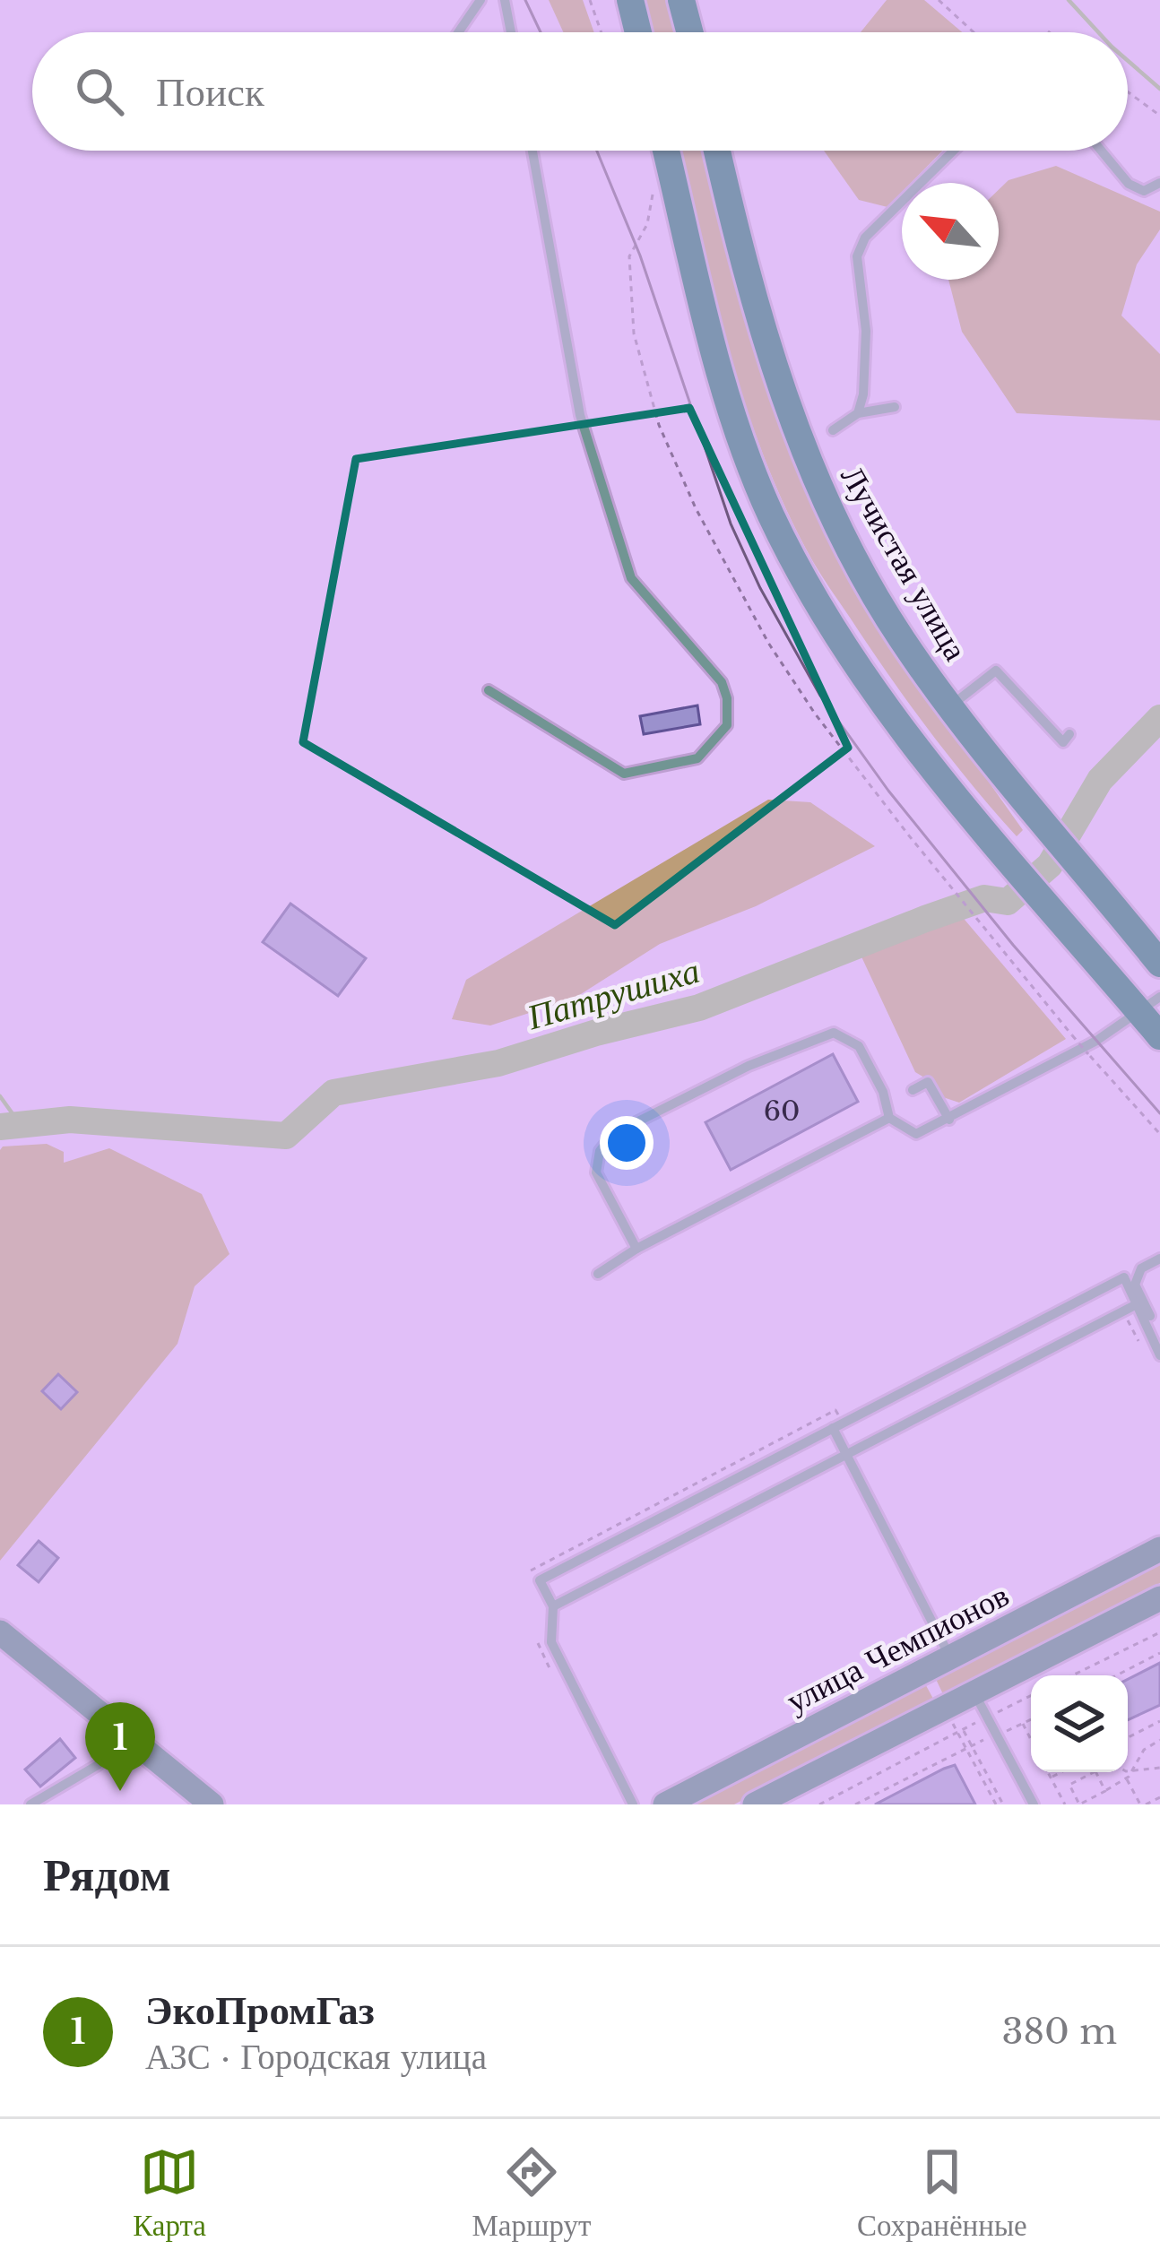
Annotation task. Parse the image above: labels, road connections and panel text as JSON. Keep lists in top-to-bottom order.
{
  "streets": {
    "main road": ["Лучистая улица"],
    "street": ["улица Чемпионов"]
  },
  "water": ["Патрушиха"],
  "house_numbers": ["60"],
  "north": "top left",
  "page": {
    "search": "Поиск",
    "pins": "1",
    "heading": "Рядом",
    "list": [
      {
        "mark": "1",
        "name": "ЭкоПромГаз",
        "note": "АЗС · Городская улица",
        "value": "380 m"
      }
    ],
    "nav": ["Карта", "Маршрут", "Сохранённые"]
  }
}
